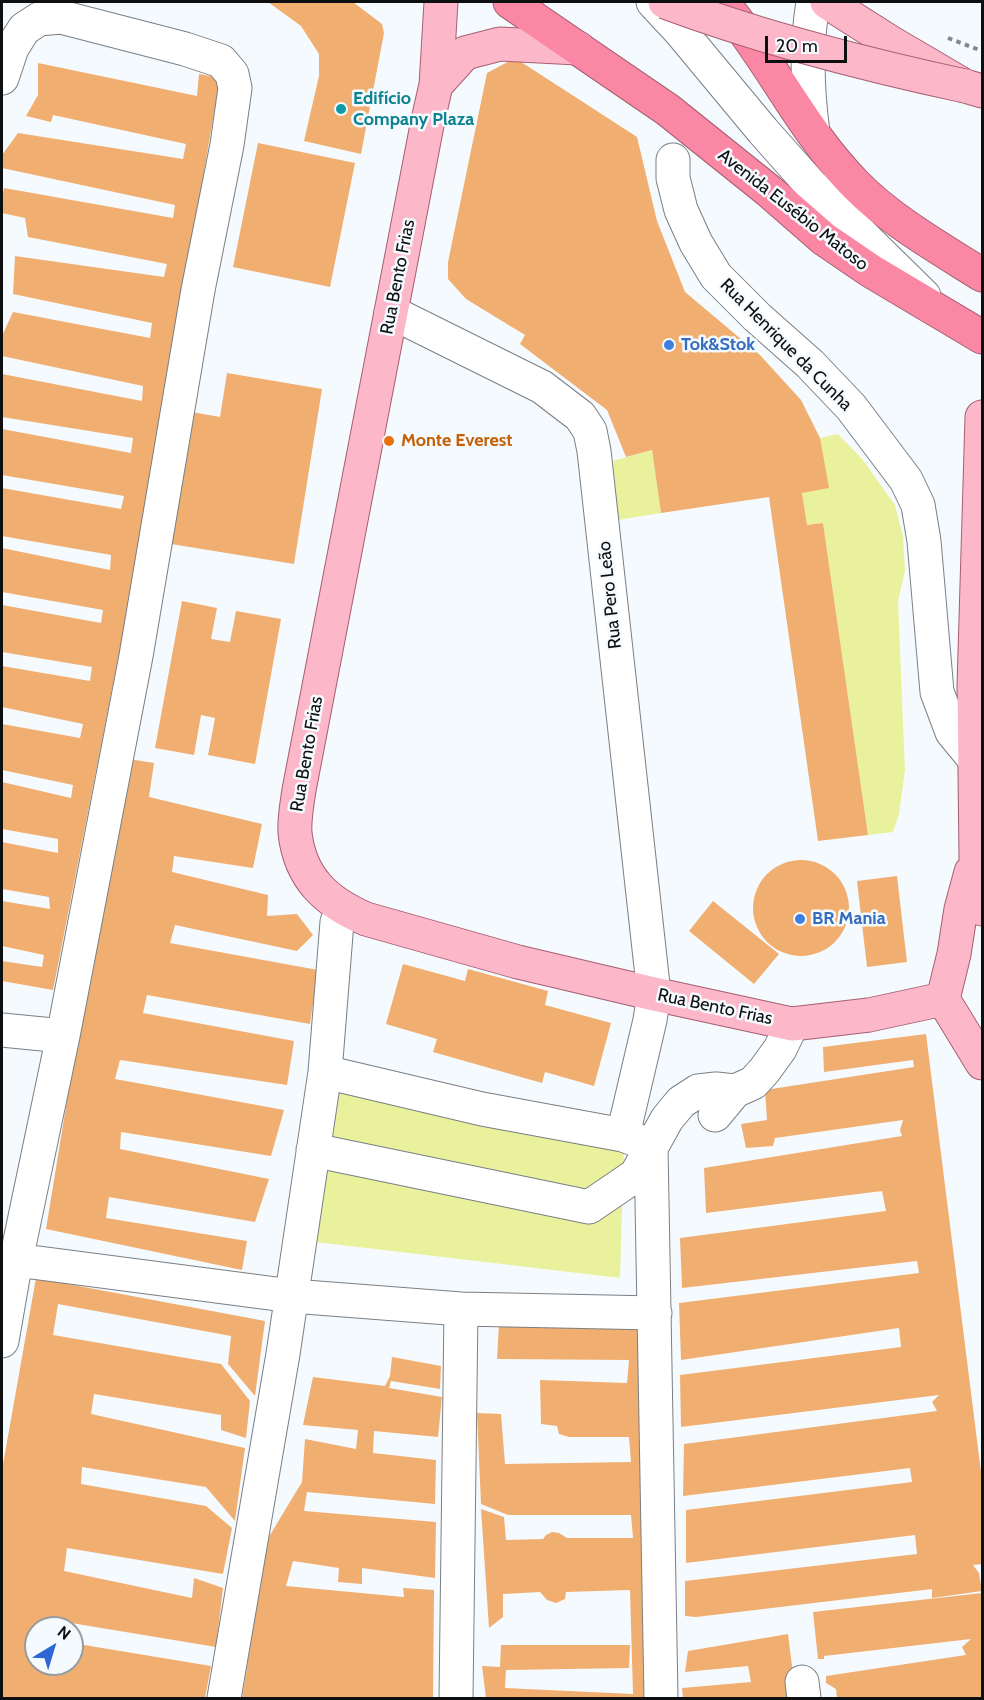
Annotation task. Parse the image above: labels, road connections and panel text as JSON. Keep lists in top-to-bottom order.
{
  "streets": {
    "highway": ["Avenida Eusébio Matoso"],
    "main road": ["Rua Bento Frias"],
    "street": ["Rua Henrique da Cunha", "Rua Pero Leão"]
  },
  "crossings": [
    ["Rua Bento Frias", "Rua Pero Leão"]
  ],
  "places": [
    "Edifício Company Plaza",
    "Tok&Stok",
    "Monte Everest",
    "BR Mania"
  ],
  "scale_bar": "20 m",
  "north": "top right"
}
